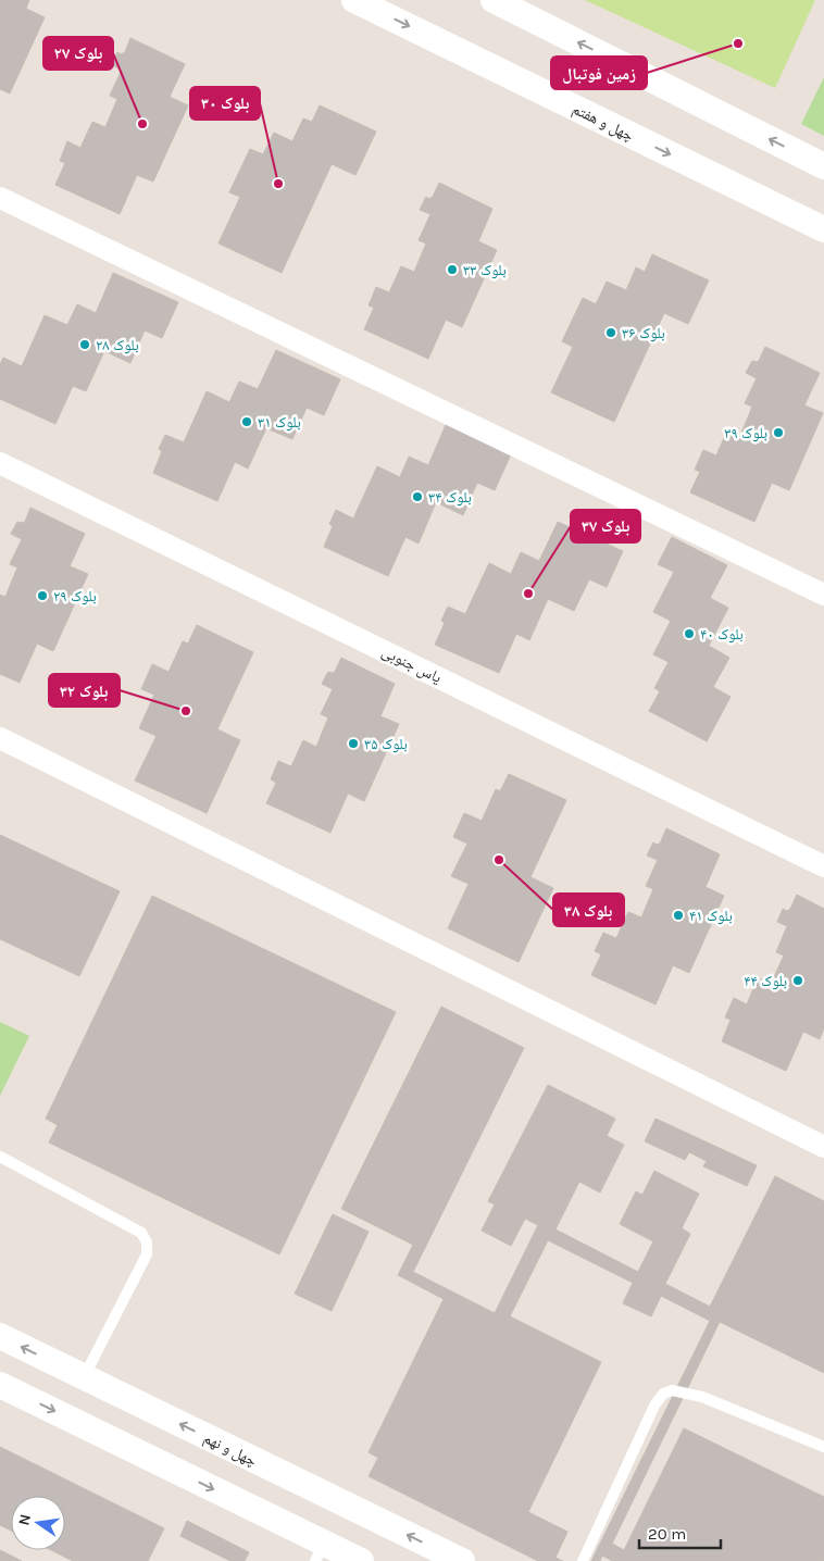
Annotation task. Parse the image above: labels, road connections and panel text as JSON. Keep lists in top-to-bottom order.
{
  "streets": {
    "street": ["چهل و هفتم", "یاس جنوبی", "چهل و نهم"]
  },
  "places": [
    "زمین فوتبال",
    "بلوک ۲۷",
    "بلوک ۳۰",
    "بلوک ۳۳",
    "بلوک ۳۶",
    "بلوک ۲۸",
    "بلوک ۳۱",
    "بلوک ۳۹",
    "بلوک ۳۴",
    "بلوک ۳۷",
    "بلوک ۲۹",
    "بلوک ۴۰",
    "بلوک ۳۲",
    "بلوک ۳۵",
    "بلوک ۳۸",
    "بلوک ۴۱",
    "بلوک ۴۴"
  ],
  "scale_bar": "20 m",
  "north": "left"
}
